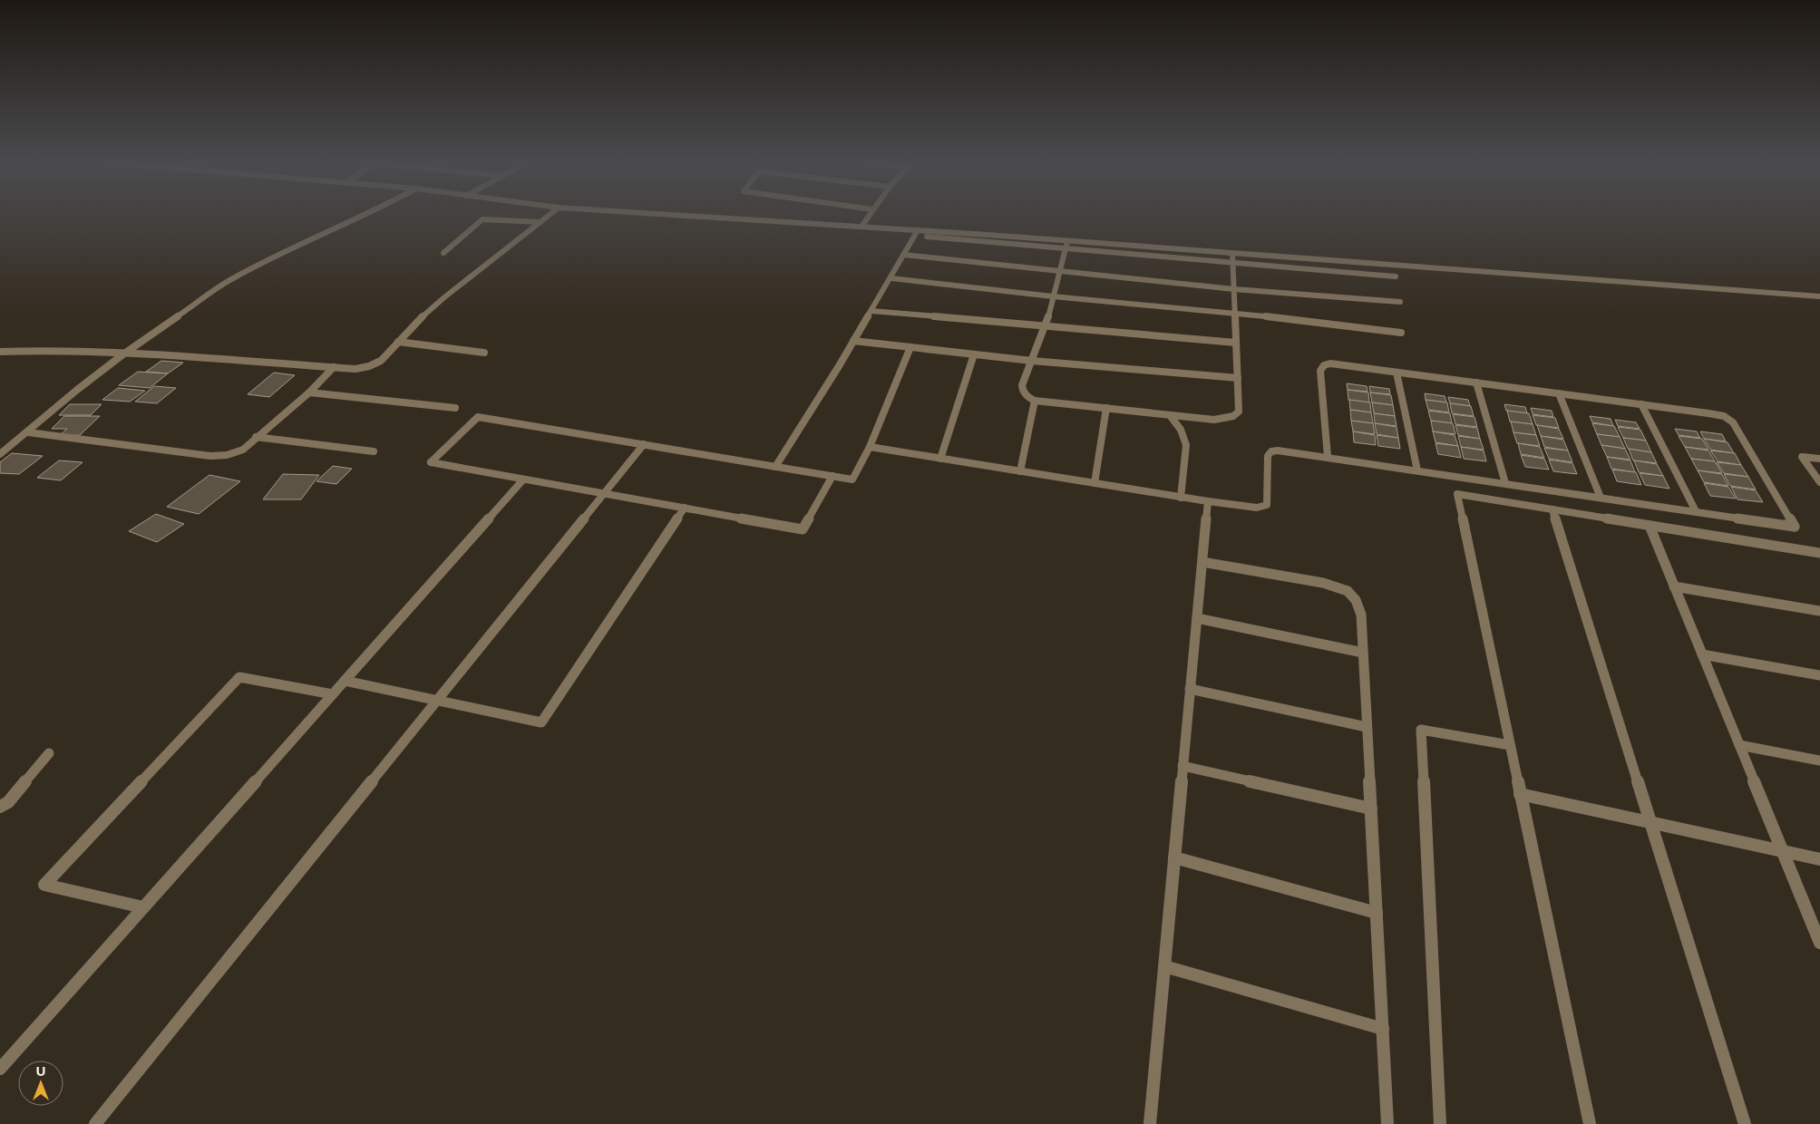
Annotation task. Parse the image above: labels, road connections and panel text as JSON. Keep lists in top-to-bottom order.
{
  "north": "top"
}
